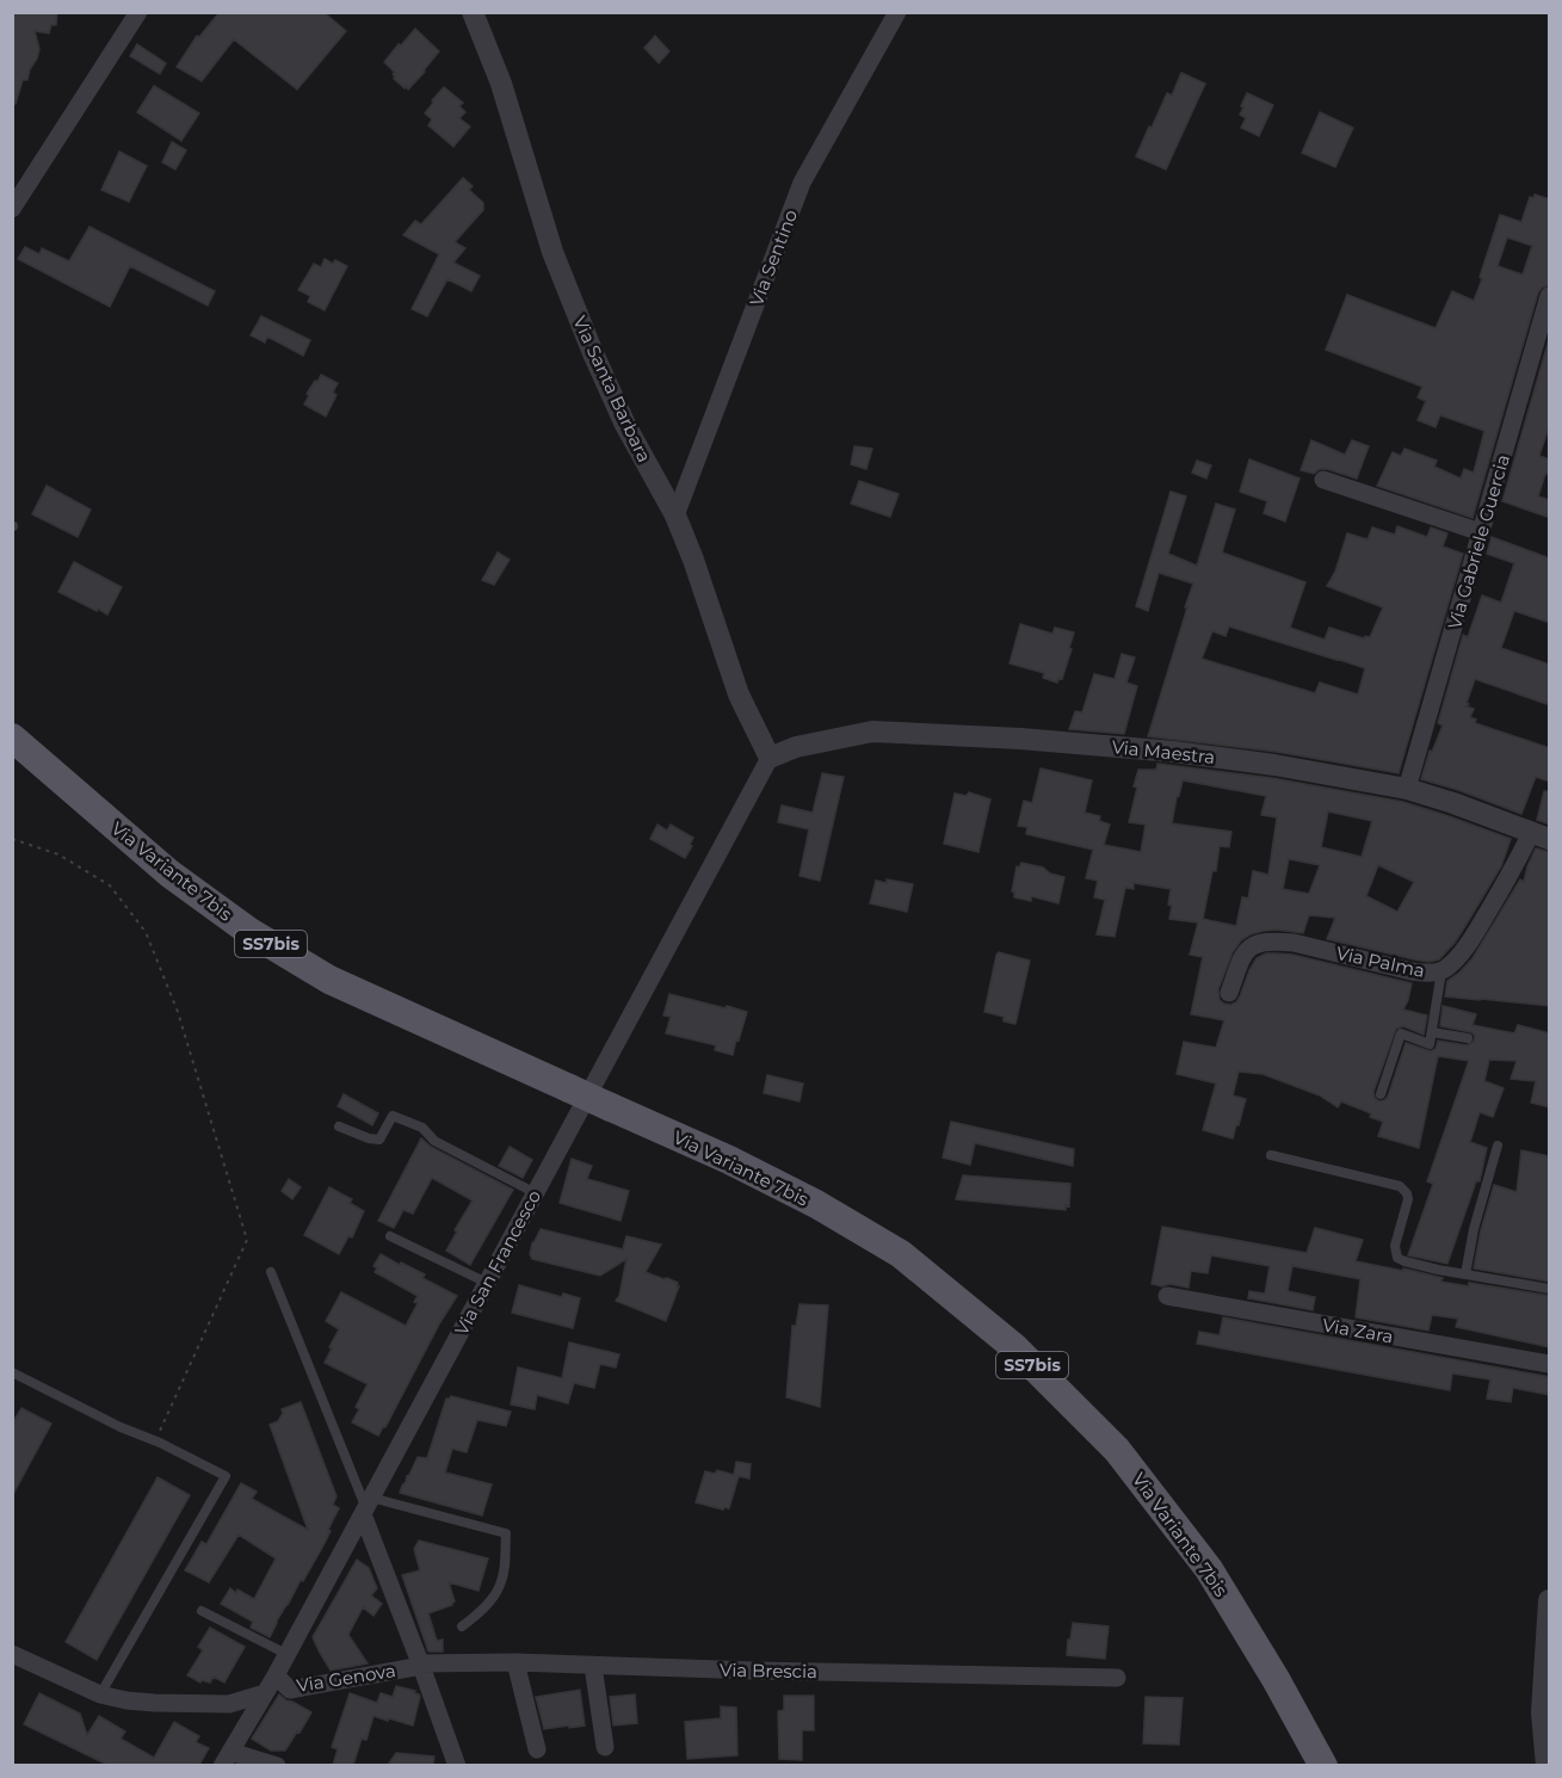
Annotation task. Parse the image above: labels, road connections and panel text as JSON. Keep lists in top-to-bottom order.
{
  "streets": {
    "main road": ["Via Variante 7bis", "SS7bis"],
    "street": [
      "Via Sentino",
      "Via Santa Barbara",
      "Via Gabriele Guercia",
      "Via Maestra",
      "Via Palma",
      "Via San Francesco",
      "Via Zara",
      "Via Brescia",
      "Via Genova"
    ]
  },
  "crossings": [
    ["Via Sentino", "Via Santa Barbara"],
    ["Via Santa Barbara", "Via Maestra"],
    ["Via Santa Barbara", "Via San Francesco"],
    ["Via Gabriele Guercia", "Via Maestra"],
    ["Via Maestra", "Via Palma"],
    ["Via Maestra", "Via San Francesco"],
    ["Via San Francesco", "Via Genova"],
    ["Via Brescia", "Via Genova"]
  ]
}
